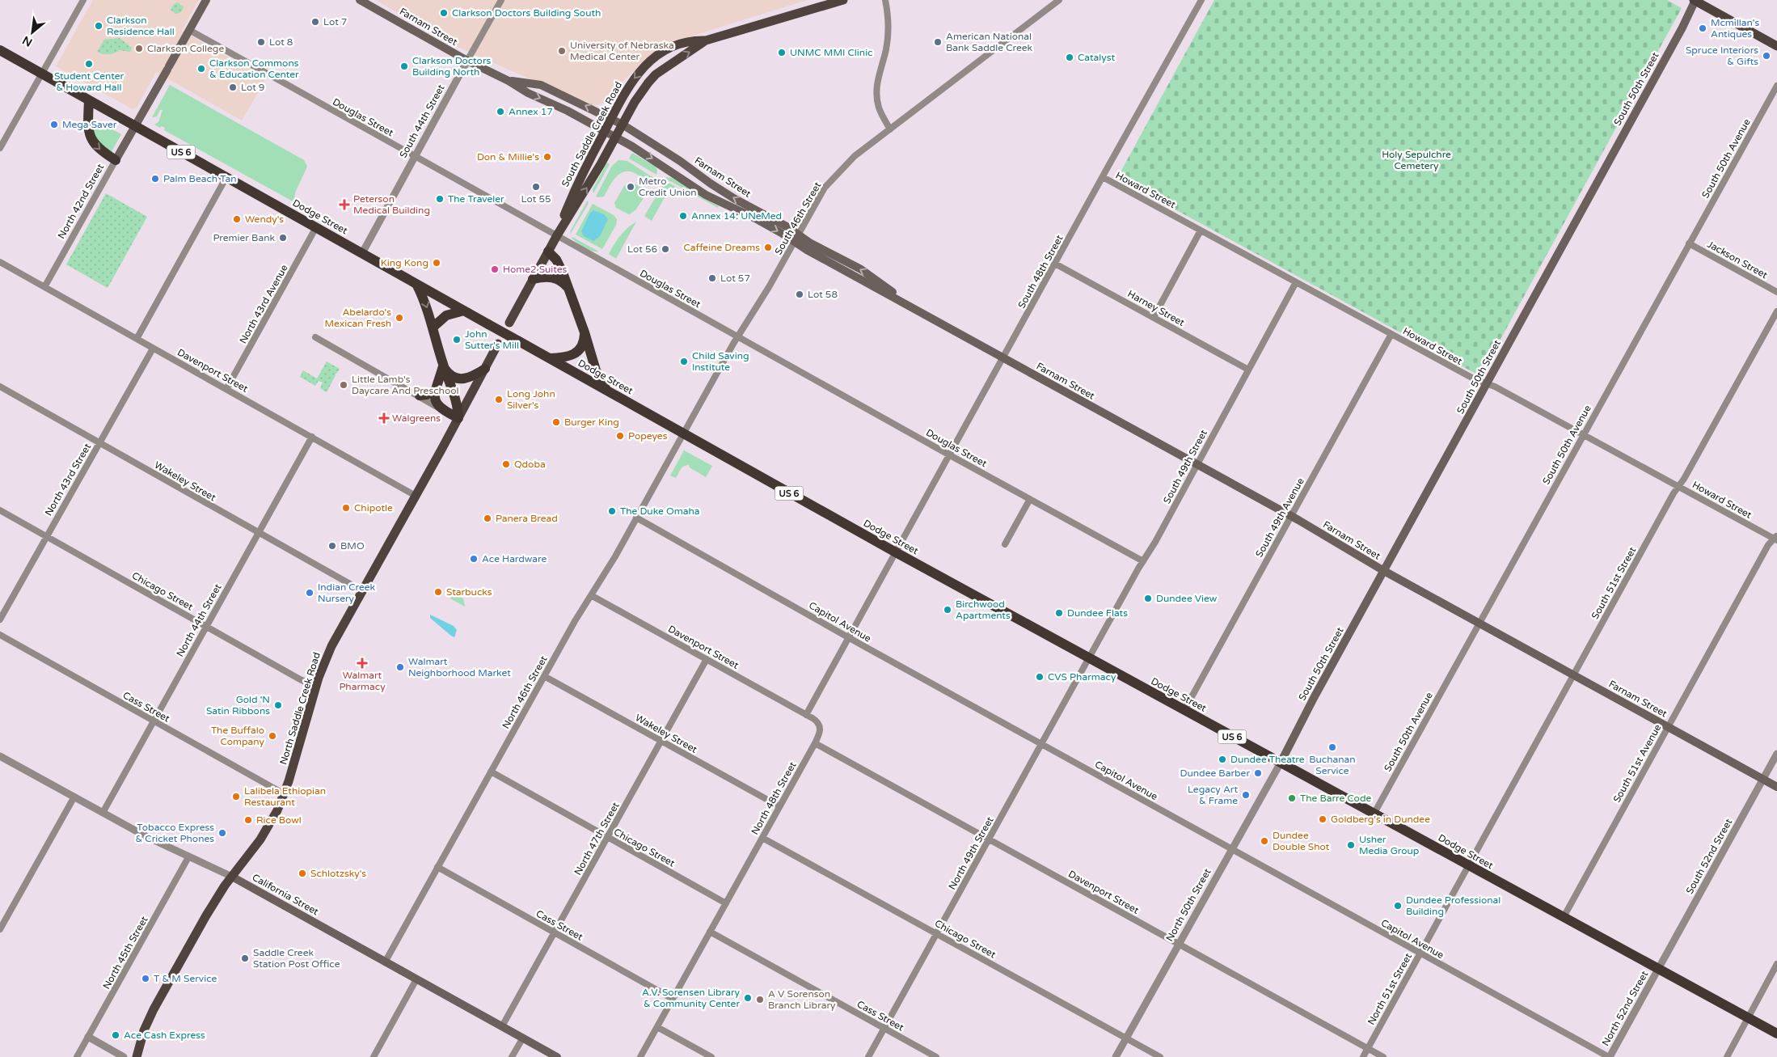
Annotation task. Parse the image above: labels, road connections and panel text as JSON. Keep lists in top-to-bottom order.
{
  "streets": {
    "highway": ["US 6", "Dodge Street"],
    "main road": [
      "Farnam Street",
      "South 50th Street",
      "South Saddle Creek Road",
      "North 42nd Street",
      "North Saddle Creek Road",
      "California Street"
    ],
    "street": [
      "Douglas Street",
      "South 44th Street",
      "South 50th Avenue",
      "Howard Street",
      "South 46th Street",
      "Jackson Street",
      "South 48th Street",
      "North 43rd Avenue",
      "Harney Street",
      "Davenport Street",
      "South 49th Street",
      "North 43rd Street",
      "Wakeley Street",
      "South 49th Avenue",
      "South 51st Street",
      "Chicago Street",
      "North 44th Street",
      "Capitol Avenue",
      "North 46th Street",
      "Cass Street",
      "South 51st Avenue",
      "North 48th Street",
      "North 47th Street",
      "North 49th Street",
      "South 52nd Street",
      "North 50th Street",
      "North 45th Street",
      "North 51st Street",
      "North 52nd Street"
    ]
  },
  "crossings": [
    ["Farnam Street", "South 50th Street"],
    ["Farnam Street", "South 44th Street"],
    ["Farnam Street", "South Saddle Creek Road"],
    ["Farnam Street", "South 50th Avenue"],
    ["Farnam Street", "South 46th Street"],
    ["Farnam Street", "South 48th Street"],
    ["Farnam Street", "South 49th Street"],
    ["Farnam Street", "South 49th Avenue"],
    ["Farnam Street", "South 51st Street"],
    ["Farnam Street", "South 51st Avenue"],
    ["Farnam Street", "South 52nd Street"],
    ["South 50th Street", "Howard Street"],
    ["South 50th Street", "Dodge Street"],
    ["South 50th Street", "North 50th Street"],
    ["Douglas Street", "South 44th Street"],
    ["Douglas Street", "South Saddle Creek Road"],
    ["Douglas Street", "North 42nd Street"],
    ["Douglas Street", "South 46th Street"],
    ["Douglas Street", "South 48th Street"],
    ["Douglas Street", "South 49th Street"],
    ["South 44th Street", "Dodge Street"],
    ["South 50th Avenue", "Howard Street"],
    ["South 50th Avenue", "Dodge Street"],
    ["South 50th Avenue", "Jackson Street"],
    ["Howard Street", "South 48th Street"],
    ["Howard Street", "South 49th Street"],
    ["Howard Street", "South 49th Avenue"],
    ["Howard Street", "South 51st Street"],
    ["Howard Street", "South 51st Avenue"],
    ["North 42nd Street", "Dodge Street"],
    ["North 42nd Street", "Davenport Street"],
    ["Dodge Street", "South 46th Street"],
    ["Dodge Street", "South 48th Street"],
    ["Dodge Street", "North 43rd Avenue"],
    ["Dodge Street", "South 49th Street"],
    ["Dodge Street", "South 49th Avenue"],
    ["Dodge Street", "South 51st Street"],
    ["Dodge Street", "North 46th Street"],
    ["Dodge Street", "South 51st Avenue"],
    ["Dodge Street", "North 49th Street"],
    ["Dodge Street", "South 52nd Street"],
    ["Dodge Street", "North 50th Street"],
    ["Dodge Street", "North 51st Street"],
    ["Dodge Street", "North 52nd Street"],
    ["South 46th Street", "North 46th Street"],
    ["South 48th Street", "Harney Street"],
    ["North 43rd Avenue", "Davenport Street"],
    ["Harney Street", "South 49th Street"],
    ["Davenport Street", "North 43rd Street"],
    ["Davenport Street", "North 44th Street"],
    ["Davenport Street", "North 46th Street"],
    ["Davenport Street", "North Saddle Creek Road"],
    ["Davenport Street", "North 48th Street"],
    ["Davenport Street", "North 47th Street"],
    ["Davenport Street", "North 49th Street"],
    ["Davenport Street", "North 50th Street"],
    ["Davenport Street", "North 51st Street"],
    ["South 49th Street", "North 49th Street"],
    ["North 43rd Street", "Wakeley Street"],
    ["North 43rd Street", "Chicago Street"],
    ["Wakeley Street", "North 44th Street"],
    ["Wakeley Street", "North 46th Street"],
    ["Wakeley Street", "North Saddle Creek Road"],
    ["Wakeley Street", "North 48th Street"],
    ["Wakeley Street", "North 47th Street"],
    ["South 51st Street", "North 51st Street"],
    ["Chicago Street", "North 44th Street"],
    ["Chicago Street", "North 46th Street"],
    ["Chicago Street", "North Saddle Creek Road"],
    ["Chicago Street", "North 48th Street"],
    ["Chicago Street", "North 47th Street"],
    ["Chicago Street", "North 49th Street"],
    ["Chicago Street", "North 50th Street"],
    ["North 44th Street", "Cass Street"],
    ["North 44th Street", "California Street"],
    ["Capitol Avenue", "North 46th Street"],
    ["Capitol Avenue", "North 49th Street"],
    ["Capitol Avenue", "North 50th Street"],
    ["Capitol Avenue", "North 51st Street"],
    ["Capitol Avenue", "North 52nd Street"],
    ["North 46th Street", "Cass Street"],
    ["North 46th Street", "California Street"],
    ["Cass Street", "North Saddle Creek Road"],
    ["Cass Street", "North 48th Street"],
    ["Cass Street", "North 47th Street"],
    ["Cass Street", "North 49th Street"],
    ["North Saddle Creek Road", "California Street"],
    ["North 47th Street", "California Street"],
    ["South 52nd Street", "North 52nd Street"],
    ["California Street", "North 45th Street"]
  ],
  "parks": ["Holy Sepulchre Cemetery"],
  "places": {
    "other": [
      "Clarkson Doctors Building South",
      "Lot 7",
      "Clarkson Residence Hall",
      "Mcmillan's Antiques",
      "Lot 8",
      "American National Bank Saddle Creek",
      "Clarkson College",
      "University of Nebraska Medical Center",
      "UNMC MMI Clinic",
      "Spruce Interiors & Gifts",
      "Catalyst",
      "Student Center & Howard Hall",
      "Clarkson Doctors Building North",
      "Clarkson Commons & Education Center",
      "Lot 9",
      "Annex 17",
      "Mega Saver",
      "Don & Millie's",
      "Palm Beach Tan",
      "Lot 55",
      "Metro Credit Union",
      "The Traveler",
      "Annex 14: UNeMed",
      "Wendy's",
      "Premier Bank",
      "Caffeine Dreams",
      "Lot 56",
      "King Kong",
      "Home2 Suites",
      "Lot 57",
      "Lot 58",
      "Abelardo's Mexican Fresh",
      "John Sutter's Mill",
      "Child Saving Institute",
      "Little Lamb's Daycare And Preschool",
      "Long John Silver's",
      "Burger King",
      "Popeyes",
      "Qdoba",
      "Chipotle",
      "The Duke Omaha",
      "Panera Bread",
      "BMO",
      "Ace Hardware",
      "Starbucks",
      "Indian Creek Nursery",
      "Dundee View",
      "Birchwood Apartments",
      "Dundee Flats",
      "Walmart Neighborhood Market",
      "CVS Pharmacy",
      "Gold 'N Satin Ribbons",
      "The Buffalo Company",
      "Buchanan Service",
      "Dundee Theatre",
      "Dundee Barber",
      "Legacy Art & Frame",
      "Lalibela Ethiopian Restaurant",
      "The Barre Code",
      "Goldberg's in Dundee",
      "Rice Bowl",
      "Tobacco Express & Cricket Phones",
      "Dundee Double Shot",
      "Usher Media Group",
      "Schlotzsky's",
      "Dundee Professional Building",
      "Saddle Creek Station Post Office",
      "T & M Service",
      "A.V. Sorensen Library & Community Center",
      "A V Sorenson Branch Library",
      "Ace Cash Express"
    ],
    "health": ["Peterson Medical Building", "Walgreens", "Walmart Pharmacy"]
  },
  "north": "bottom left"
}
